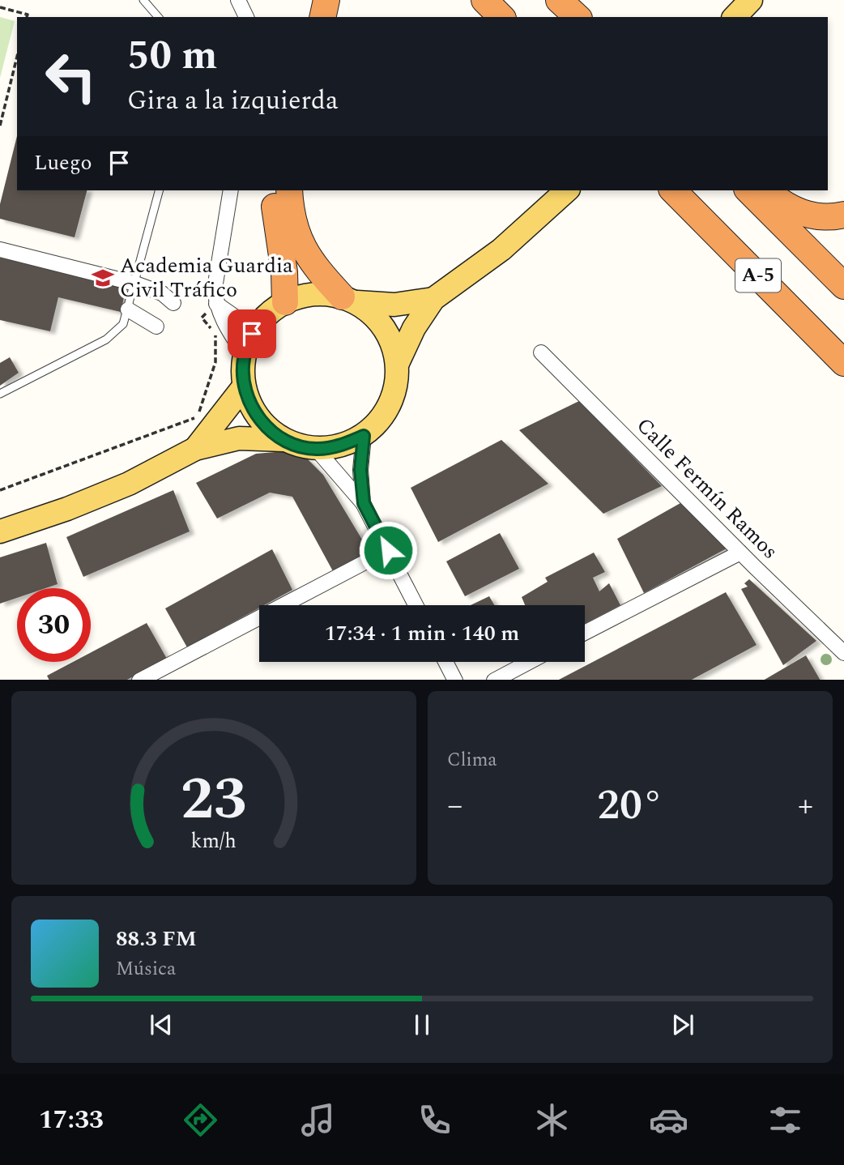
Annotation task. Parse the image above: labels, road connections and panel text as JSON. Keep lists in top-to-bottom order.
{
  "streets": {
    "highway": ["A-5"],
    "street": ["Calle Fermín Ramos"]
  },
  "places": {
    "school or university": ["Academia Guardia Civil Tráfico"]
  },
  "page": {
    "turn": ["50 m", "Gira a la izquierda"],
    "then": "Luego",
    "limit": "30",
    "trip": "17:34 · 1 min · 140 m",
    "tile": "Clima",
    "heat": ["−", "20°", "+"],
    "song": ["88.3 FM", "Música"],
    "tabs": "17:33",
    "gauge": ["23", "km/h"]
  }
}
